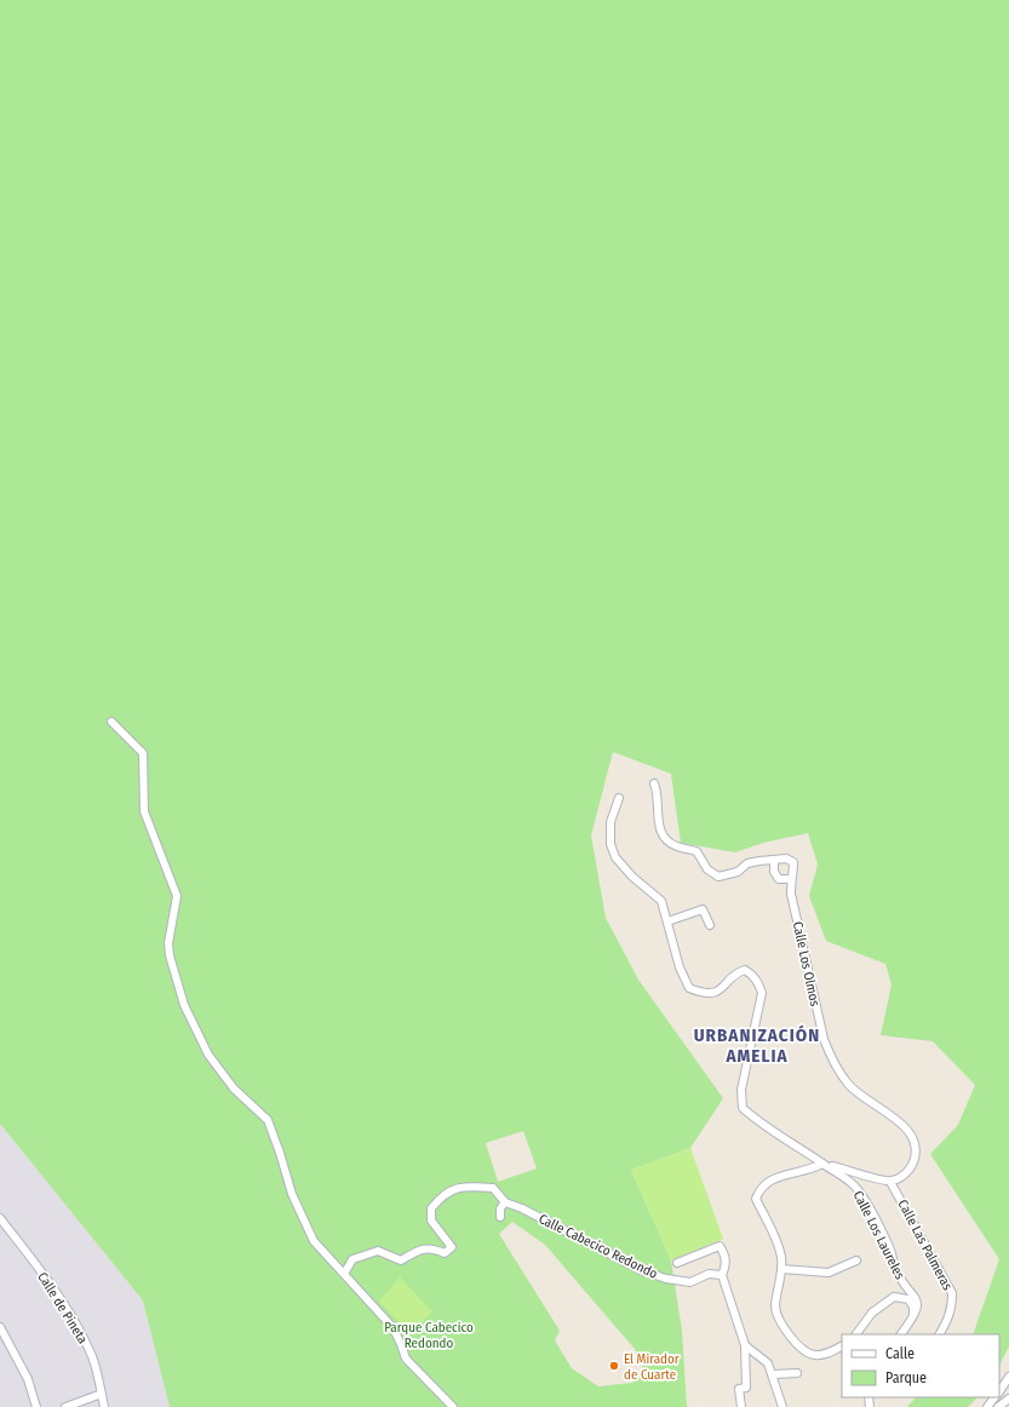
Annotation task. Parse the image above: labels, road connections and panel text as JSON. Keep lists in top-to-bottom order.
{
  "streets": {
    "street": [
      "Calle Los Olmos",
      "Calle Los Laureles",
      "Calle Las Palmeras",
      "Calle Cabecico Redondo",
      "Calle de Pineta"
    ]
  },
  "crossings": [
    ["Calle Los Olmos", "Calle Las Palmeras"]
  ],
  "districts": ["URBANIZACIÓN AMELIA"],
  "parks": ["Parque Cabecico Redondo"],
  "places": ["El Mirador de Cuarte"],
  "legend": ["Calle", "Parque"]
}
